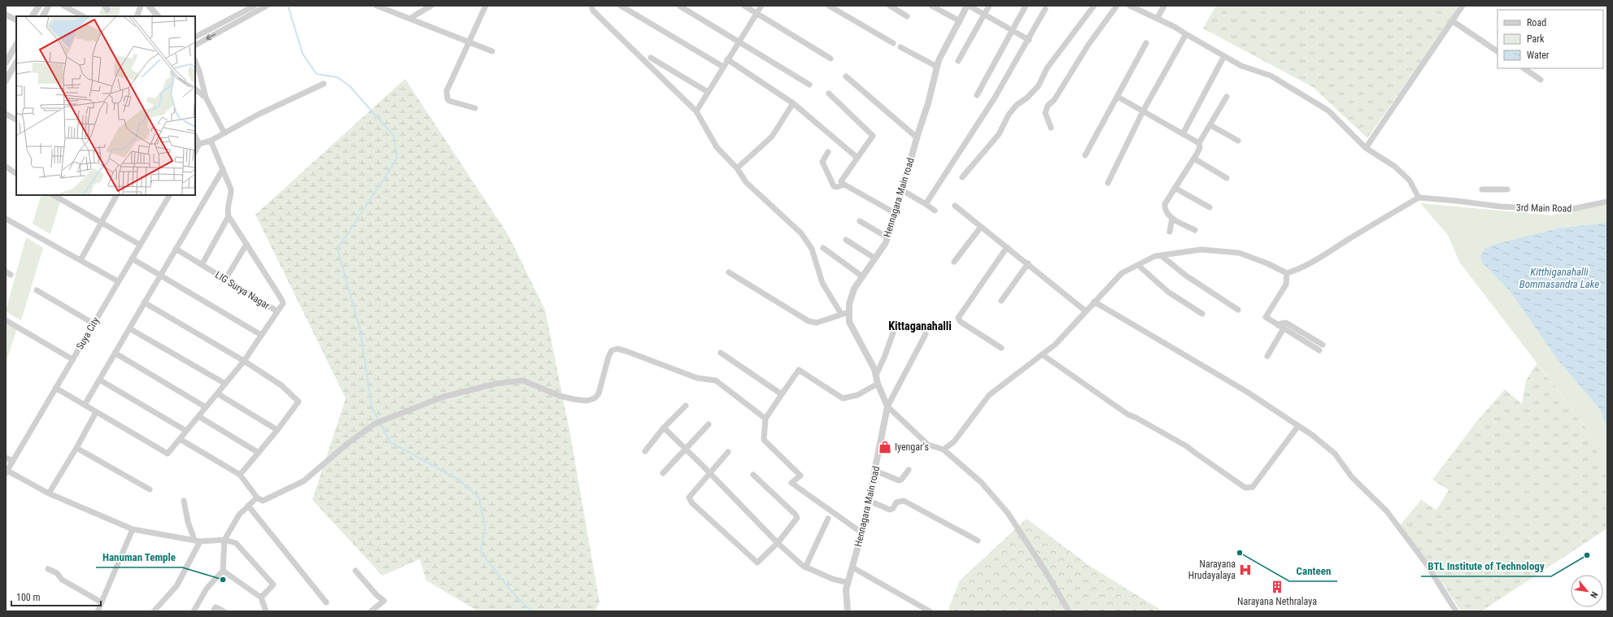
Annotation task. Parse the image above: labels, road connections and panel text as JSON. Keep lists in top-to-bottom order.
{
  "streets": {
    "street": [
      "Hennagara Main road",
      "3rd Main Road",
      "LIG Surya Nagar",
      "Suya City"
    ]
  },
  "crossings": [
    ["LIG Surya Nagar", "Suya City"]
  ],
  "districts": ["Kittaganahalli"],
  "water": ["Kitthiganahalli Bommasandra Lake"],
  "places": {
    "shop": ["Iyengar's"],
    "other": ["Canteen", "BTL Institute of Technology", "Hanuman Temple"],
    "hospital": ["Narayana Hrudayalaya"],
    "building": ["Narayana Nethralaya"]
  },
  "legend": ["Road", "Park", "Water"],
  "scale_bar": "100 m",
  "north": "bottom right"
}
